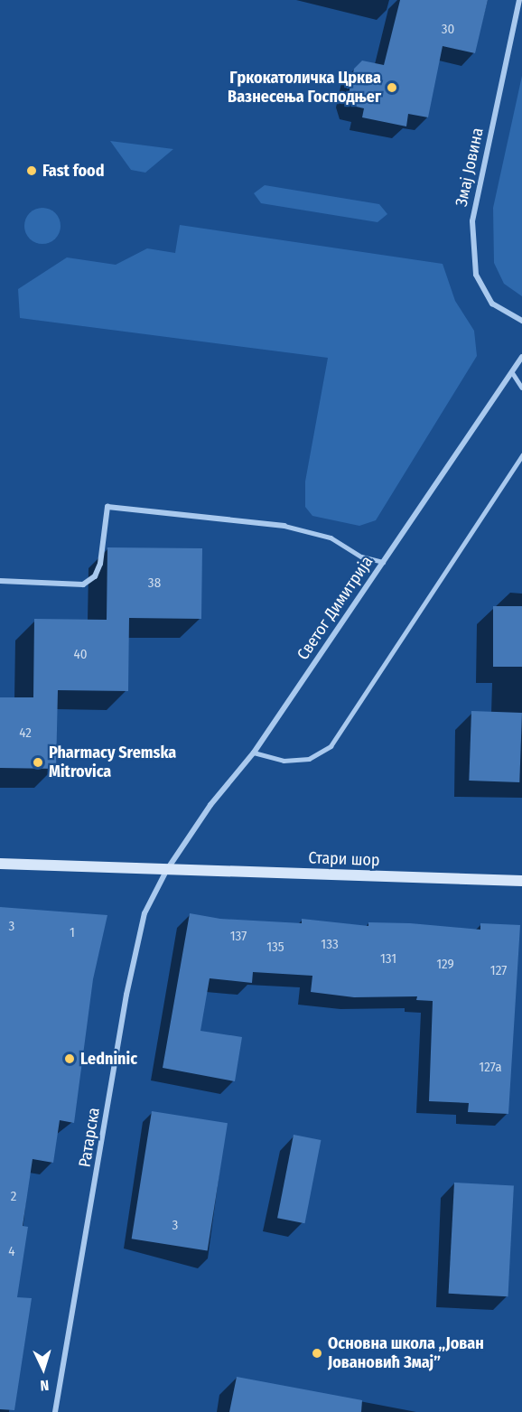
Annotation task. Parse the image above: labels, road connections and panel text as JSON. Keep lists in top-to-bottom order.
{
  "streets": {
    "main road": ["Стари шор"],
    "street": ["Змај Јовина", "Светог Димитрија", "Ратарска"]
  },
  "crossings": [
    ["Светог Димитрија", "Стари шор"],
    ["Светог Димитрија", "Ратарска"],
    ["Стари шор", "Ратарска"]
  ],
  "places": [
    "Гркокатоличка Црква Вазнесења Господњег",
    "Fast food",
    "Pharmacy Sremska Mitrovica",
    "Ledninic",
    "Основна школа „Јован Јовановић Змај”"
  ],
  "house_numbers": [
    "30",
    "38",
    "40",
    "42",
    "3",
    "1",
    "137",
    "133",
    "135",
    "131",
    "129",
    "127",
    "127a",
    "2",
    "3",
    "4"
  ],
  "north": "bottom"
}
